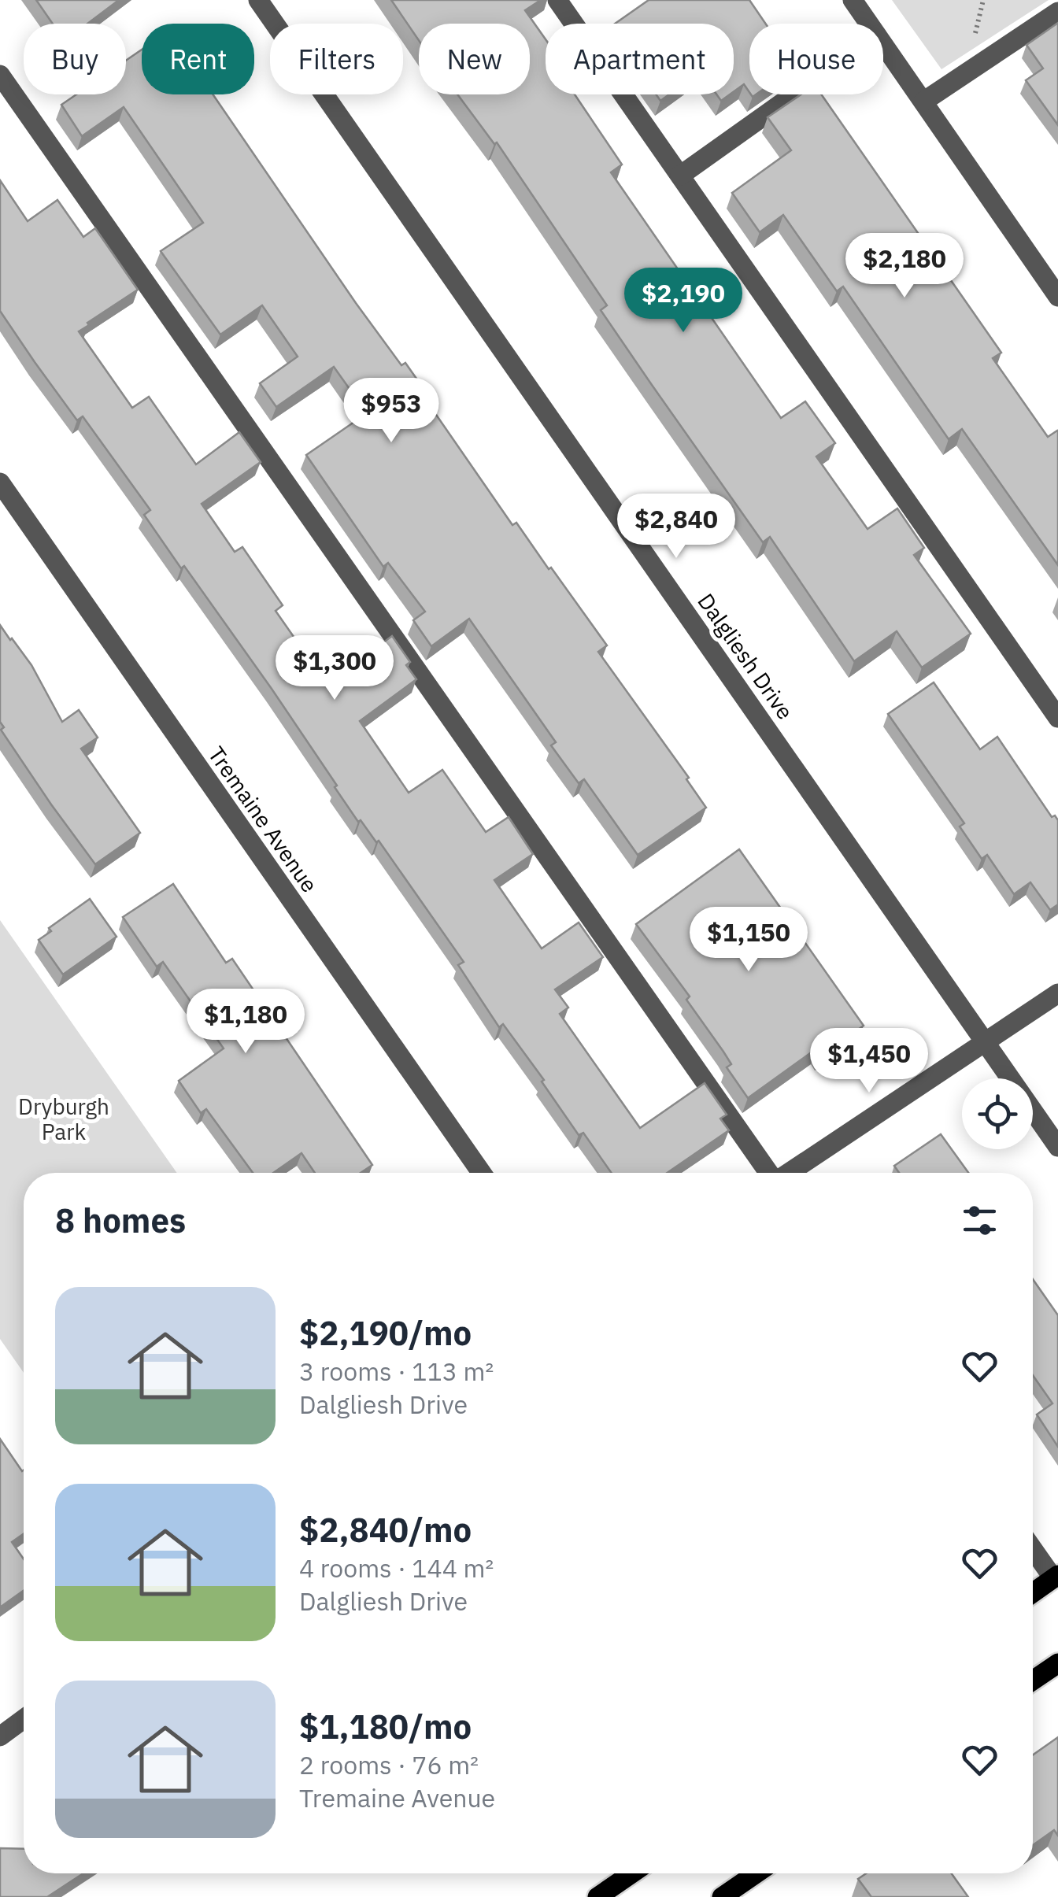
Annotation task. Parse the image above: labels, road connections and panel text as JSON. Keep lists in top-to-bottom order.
{
  "streets": {
    "street": ["Dalgliesh Drive", "Tremaine Avenue"]
  },
  "parks": ["Dryburgh Park"],
  "page": {
    "chip": [
      "Buy",
      "Rent",
      "Filters",
      "New",
      "Apartment",
      "House"
    ],
    "price": [
      "$2,180",
      "$2,190",
      "$953",
      "$2,840",
      "$1,300",
      "$1,150",
      "$1,180",
      "$1,450"
    ],
    "heading": "8 homes",
    "list": [
      {
        "name": "$2,190/mo",
        "note": "3 rooms · 113 m² · Dalgliesh Drive"
      },
      {
        "name": "$2,840/mo",
        "note": "4 rooms · 144 m² · Dalgliesh Drive"
      },
      {
        "name": "$1,180/mo",
        "note": "2 rooms · 76 m² · Tremaine Avenue"
      }
    ]
  }
}
